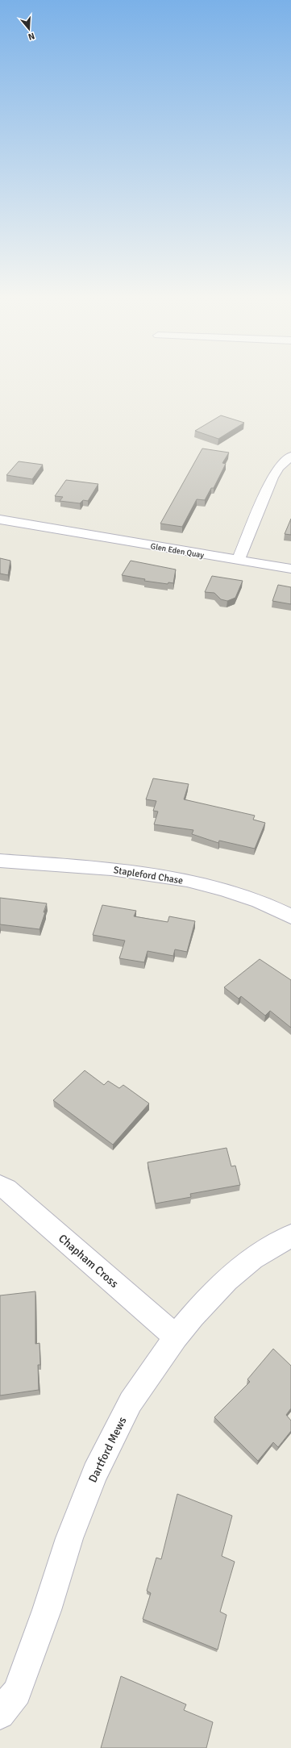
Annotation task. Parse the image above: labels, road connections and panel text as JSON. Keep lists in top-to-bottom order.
{
  "streets": {
    "street": [
      "Glen Eden Quay",
      "Stapleford Chase",
      "Chapham Cross",
      "Dartford Mews"
    ]
  },
  "crossings": [
    ["Chapham Cross", "Dartford Mews"]
  ],
  "north": "bottom"
}
